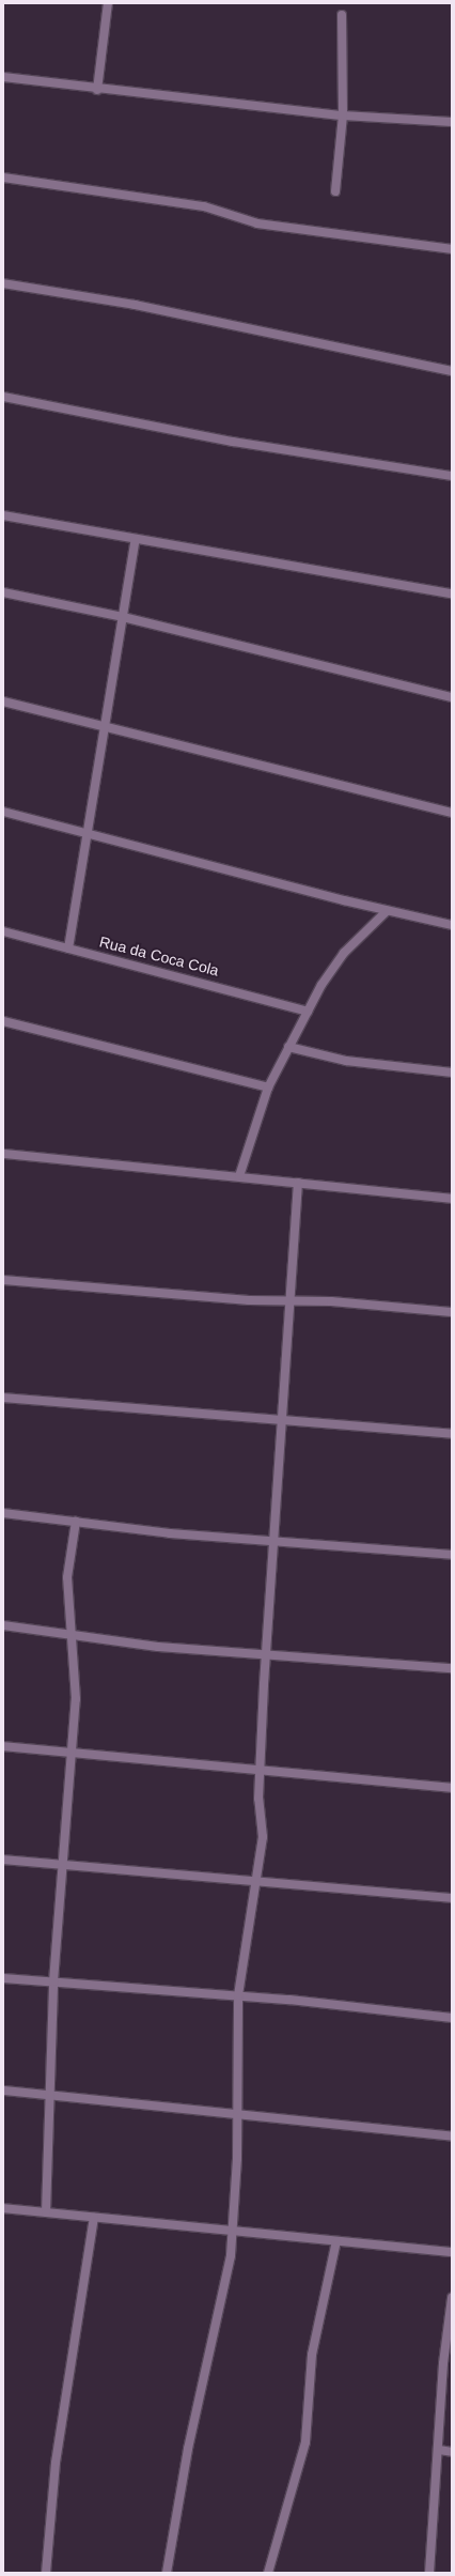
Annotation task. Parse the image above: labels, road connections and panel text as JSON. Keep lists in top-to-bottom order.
{
  "streets": {
    "street": ["Rua da Coca Cola"]
  }
}
